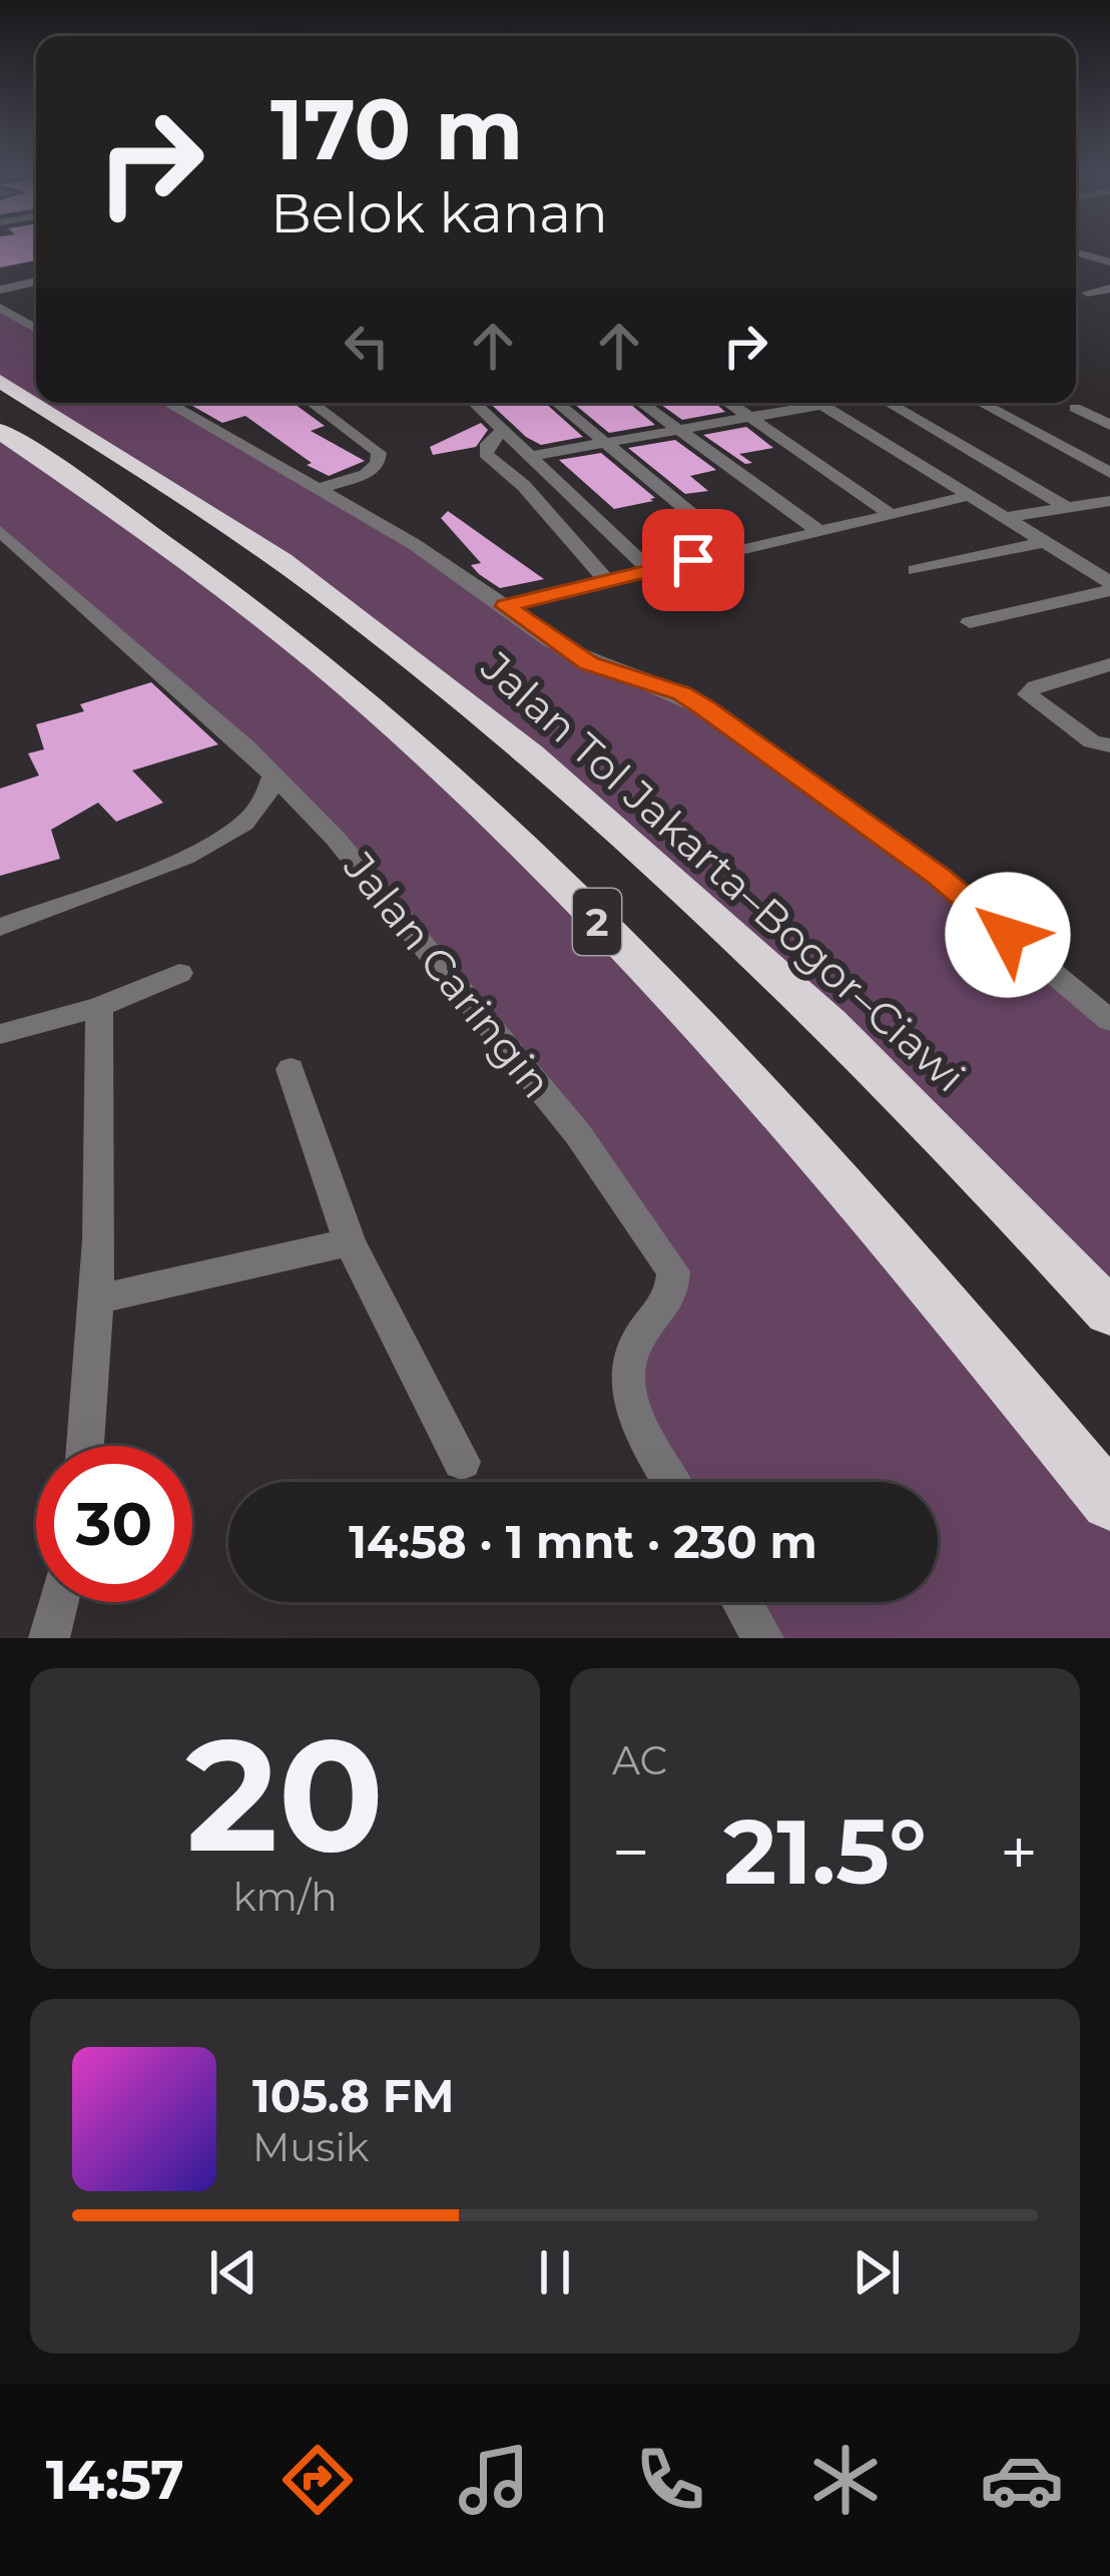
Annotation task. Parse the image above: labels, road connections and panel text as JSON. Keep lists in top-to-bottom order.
{
  "streets": {
    "highway": ["Jalan Tol Jakarta–Bogor–Ciawi", "2"],
    "street": ["Jalan Caringin"]
  },
  "page": {
    "turn": ["170 m", "Belok kanan"],
    "limit": "30",
    "trip": "14:58 · 1 mnt · 230 m",
    "tile": [
      ["20", "km/h"],
      "AC"
    ],
    "heat": ["−", "21.5°", "+"],
    "song": ["105.8 FM", "Musik"],
    "tabs": "14:57"
  }
}
